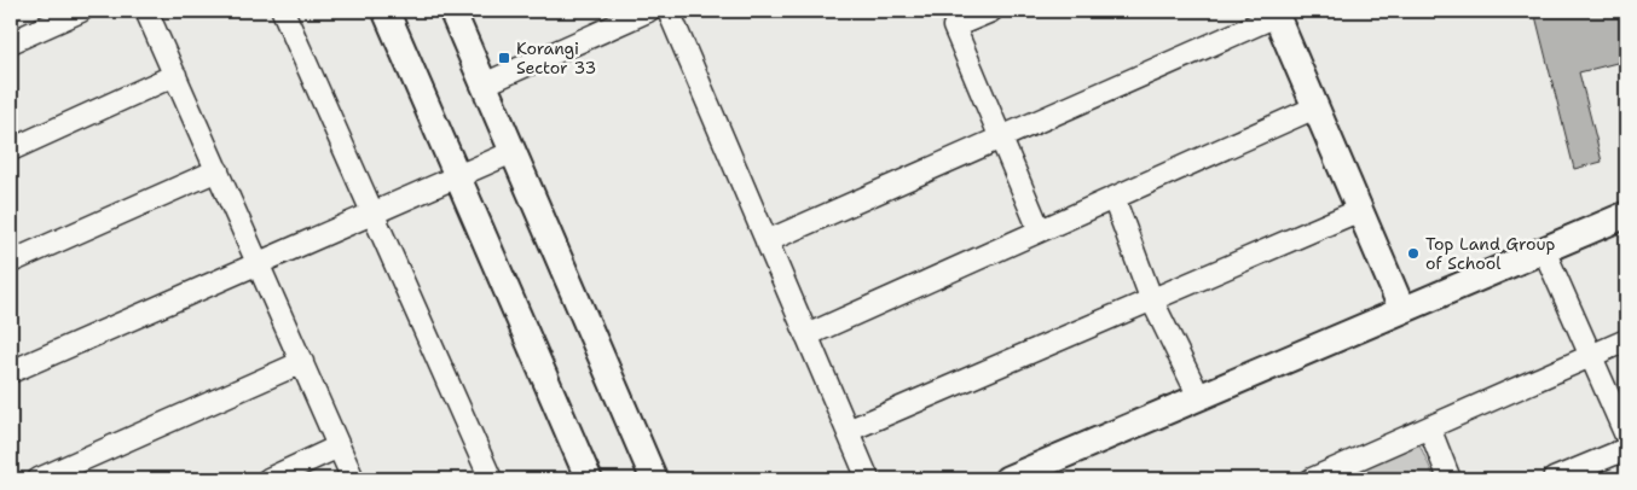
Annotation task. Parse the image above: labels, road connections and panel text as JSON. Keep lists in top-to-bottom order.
{
  "places": {
    "transit": ["Korangi Sector 33"],
    "other": ["Top Land Group of School"]
  }
}
